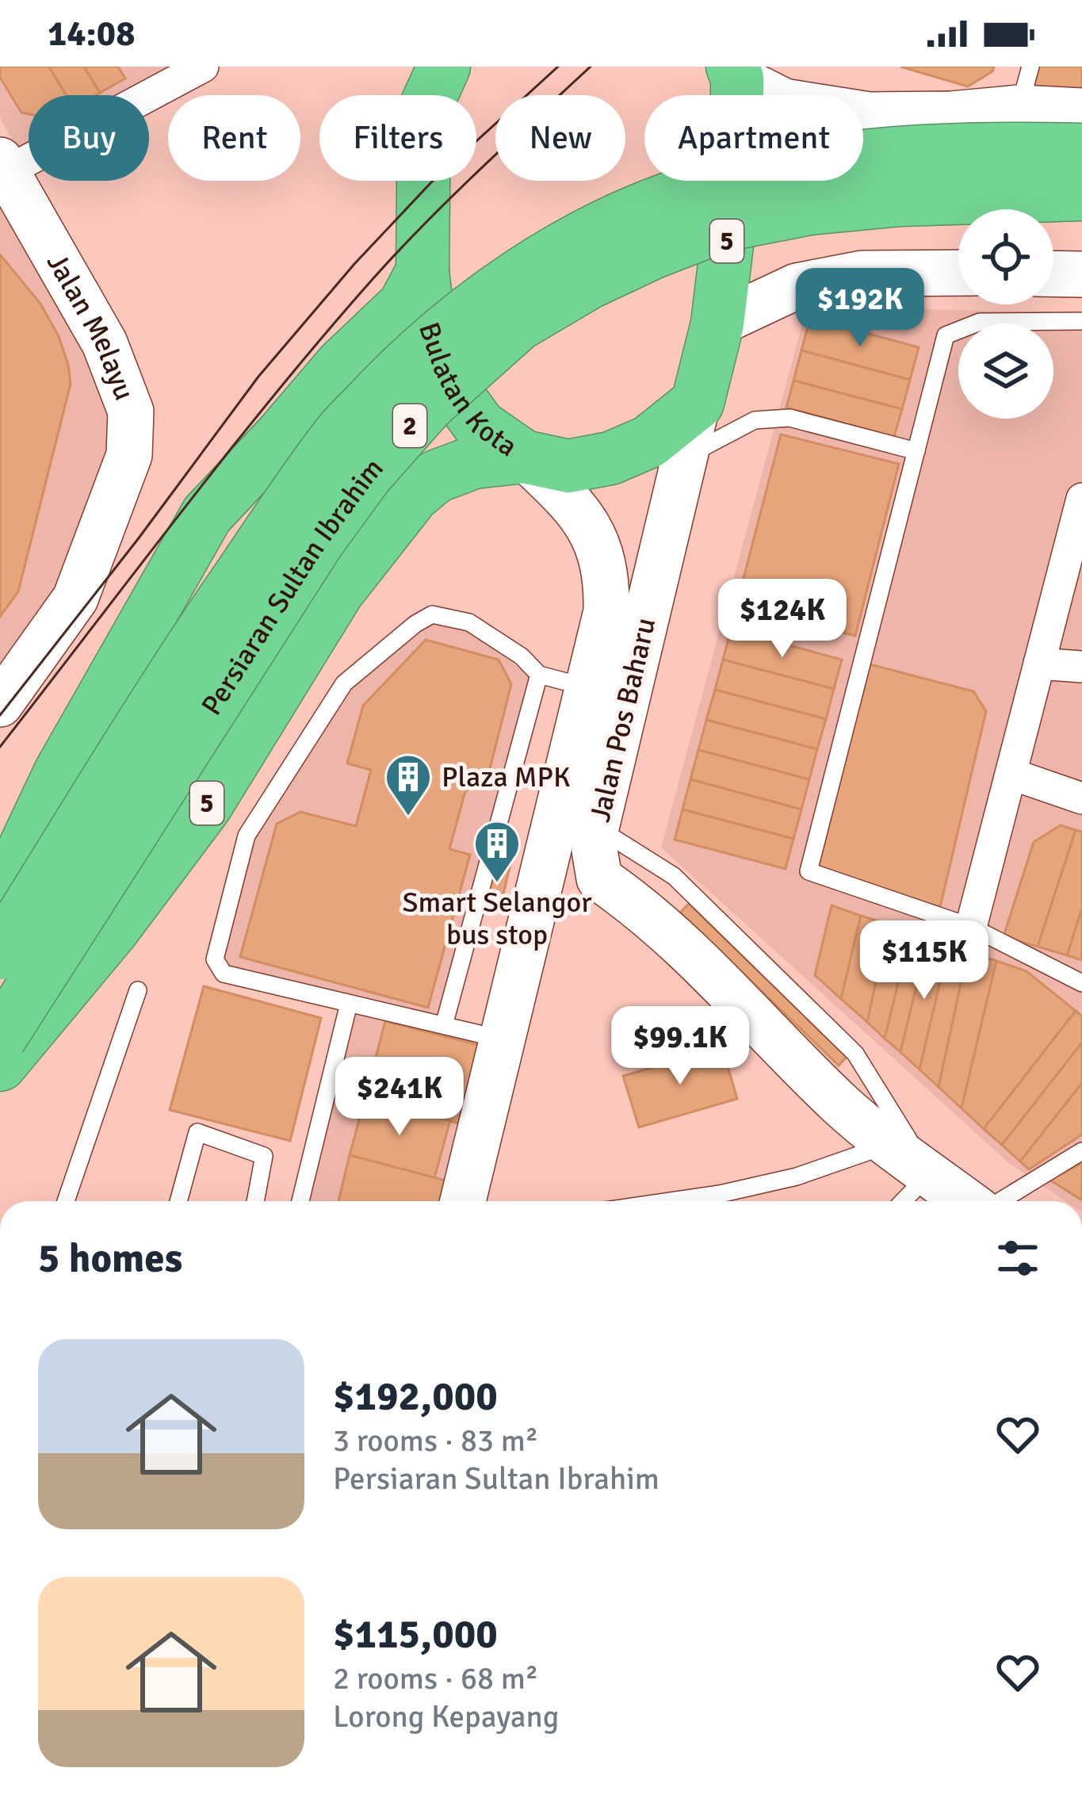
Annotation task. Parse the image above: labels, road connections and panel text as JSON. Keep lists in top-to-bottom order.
{
  "streets": {
    "highway": [
      "5",
      "Bulatan Kota",
      "2",
      "Persiaran Sultan Ibrahim"
    ],
    "main road": ["Jalan Melayu", "Jalan Pos Baharu"]
  },
  "crossings": [
    ["5", "Bulatan Kota"],
    ["5", "Jalan Pos Baharu"],
    ["Bulatan Kota", "Jalan Pos Baharu"]
  ],
  "places": {
    "building": ["Plaza MPK", "Smart Selangor bus stop"]
  },
  "page": {
    "status": "14:08",
    "chip": [
      "Buy",
      "Rent",
      "Filters",
      "New",
      "Apartment"
    ],
    "price": [
      "$192K",
      "$124K",
      "$115K",
      "$99.1K",
      "$241K"
    ],
    "heading": "5 homes",
    "list": [
      {
        "name": "$192,000",
        "note": "3 rooms · 83 m² · Persiaran Sultan Ibrahim"
      },
      {
        "name": "$115,000",
        "note": "2 rooms · 68 m² · Lorong Kepayang"
      }
    ]
  }
}
